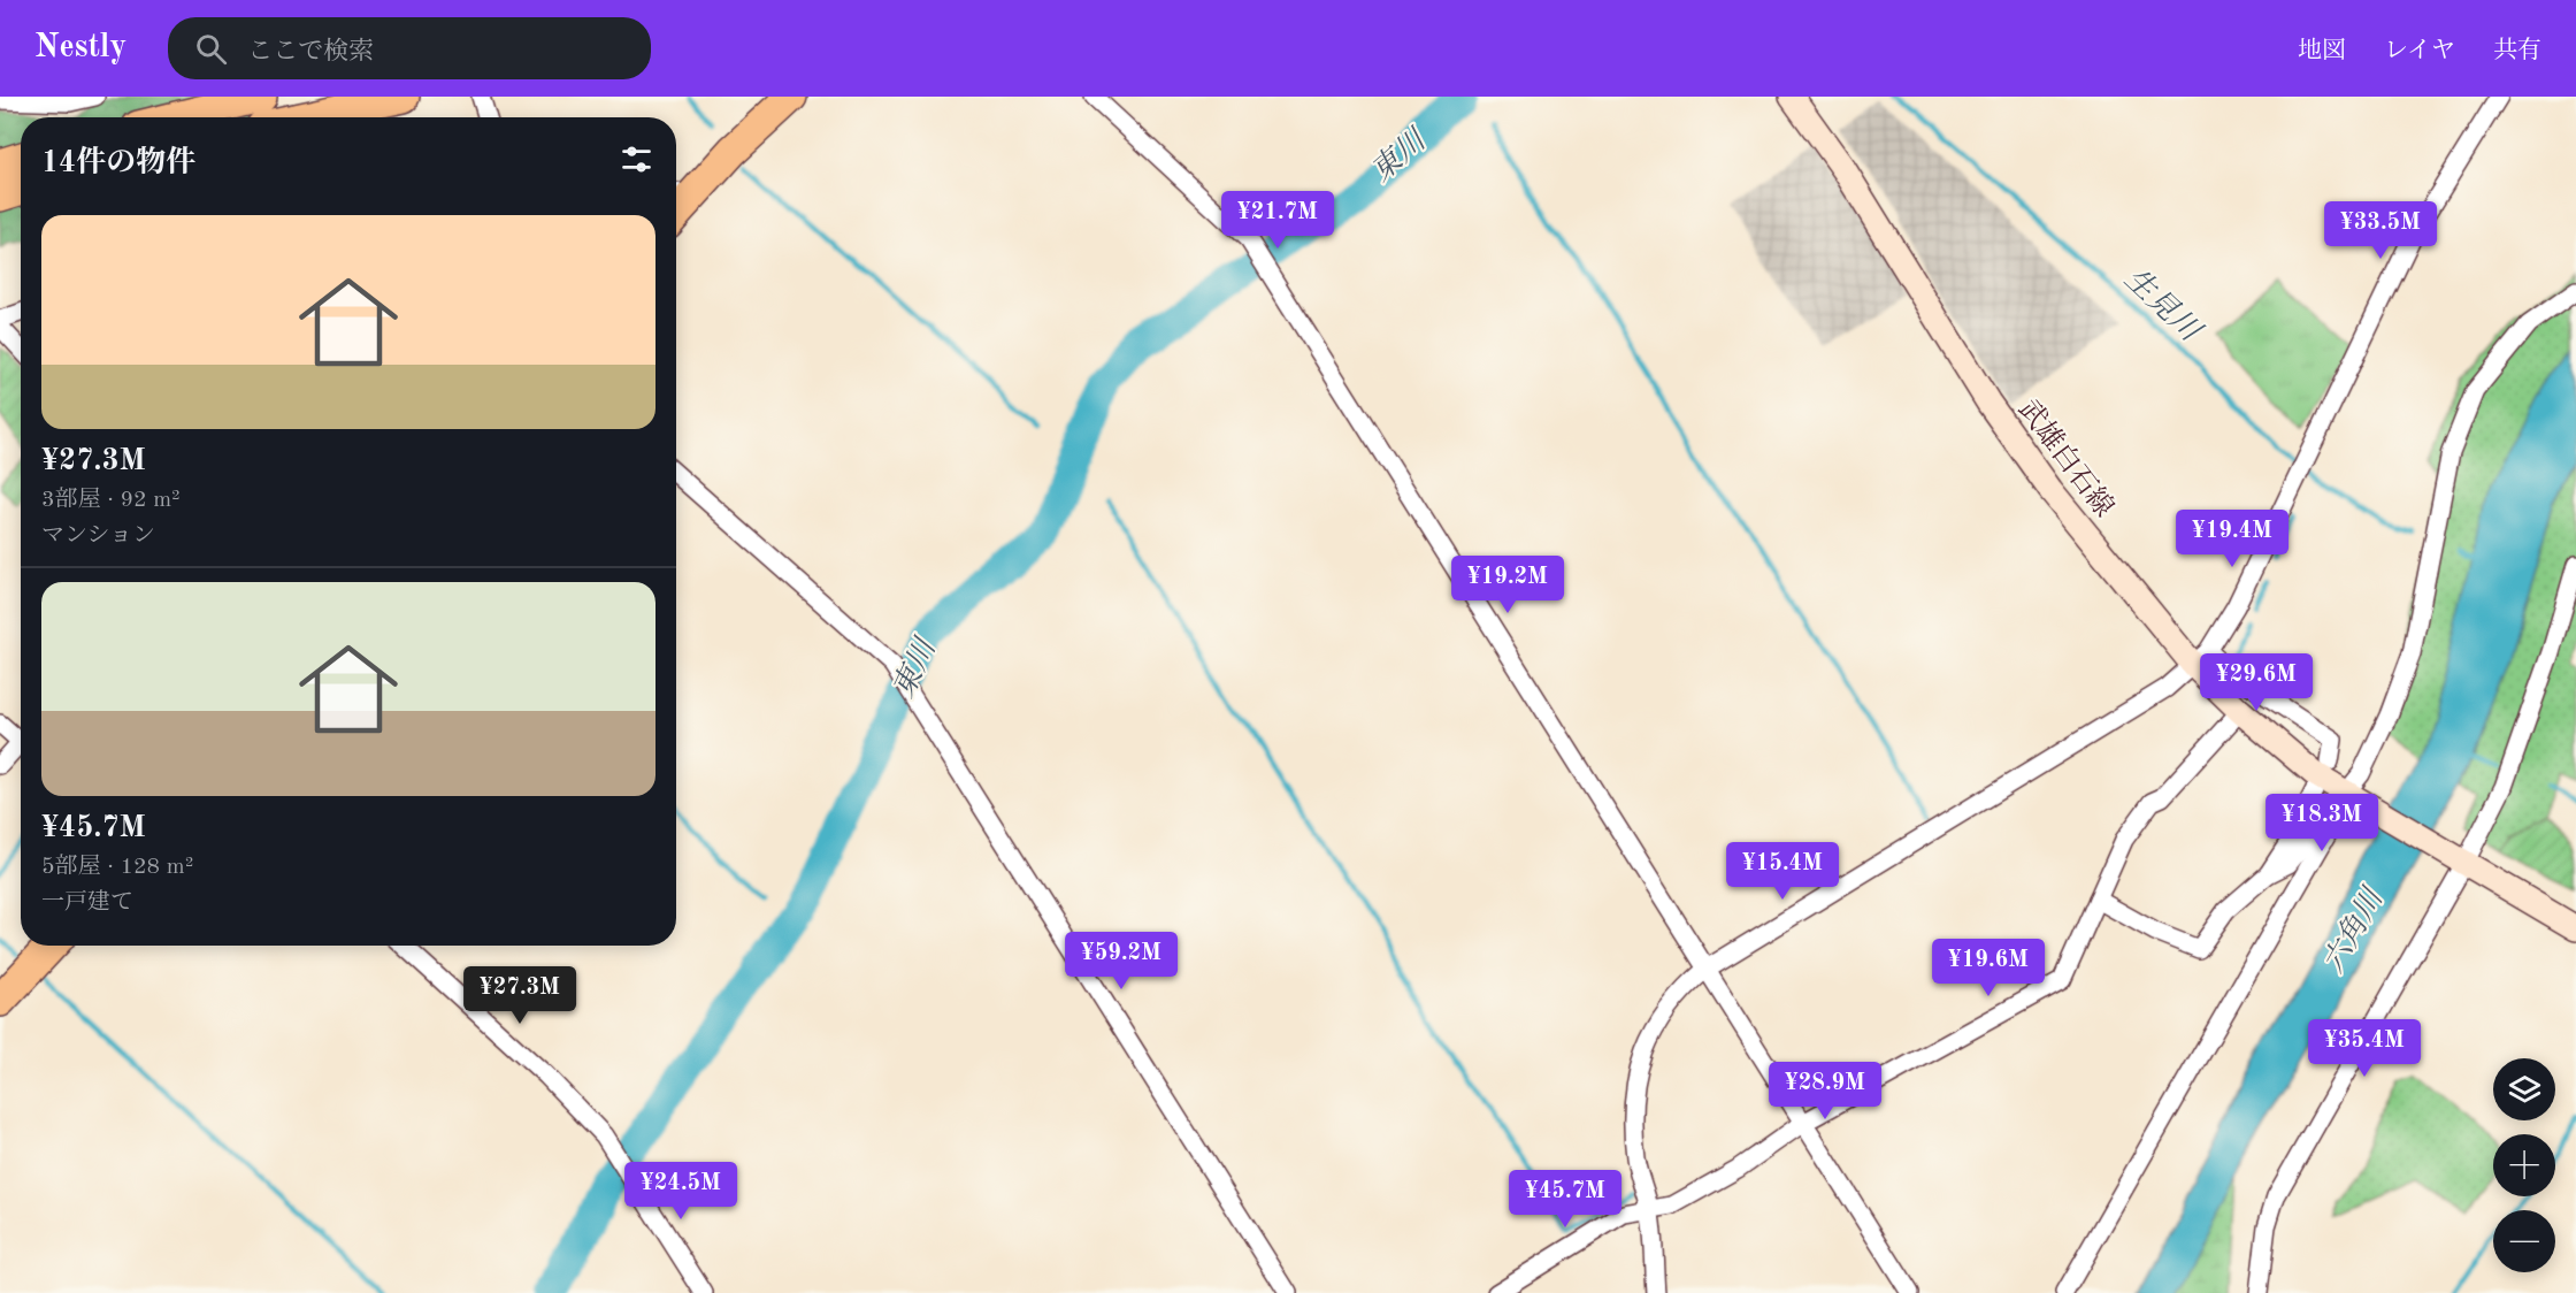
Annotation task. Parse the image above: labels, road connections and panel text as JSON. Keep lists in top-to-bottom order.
{
  "streets": {
    "main road": ["武雄白石線"]
  },
  "water": ["東川", "生見川", "六角川"],
  "page": {
    "header": "Nestly",
    "search": "ここで検索",
    "nav": ["地図", "レイヤ", "共有"],
    "heading": "14件の物件",
    "price": [
      "¥21.7M",
      "¥33.5M",
      "¥19.4M",
      "¥19.2M",
      "¥29.6M",
      "¥18.3M",
      "¥15.4M",
      "¥59.2M",
      "¥19.6M",
      "¥27.3M",
      "¥35.4M",
      "¥28.9M",
      "¥24.5M",
      "¥45.7M"
    ],
    "list": [
      {
        "name": "¥27.3M",
        "note": "3部屋 · 92 m² · マンション"
      },
      {
        "name": "¥45.7M",
        "note": "5部屋 · 128 m² · 一戸建て"
      }
    ],
    "map_buttons": ["+", "−"]
  }
}
